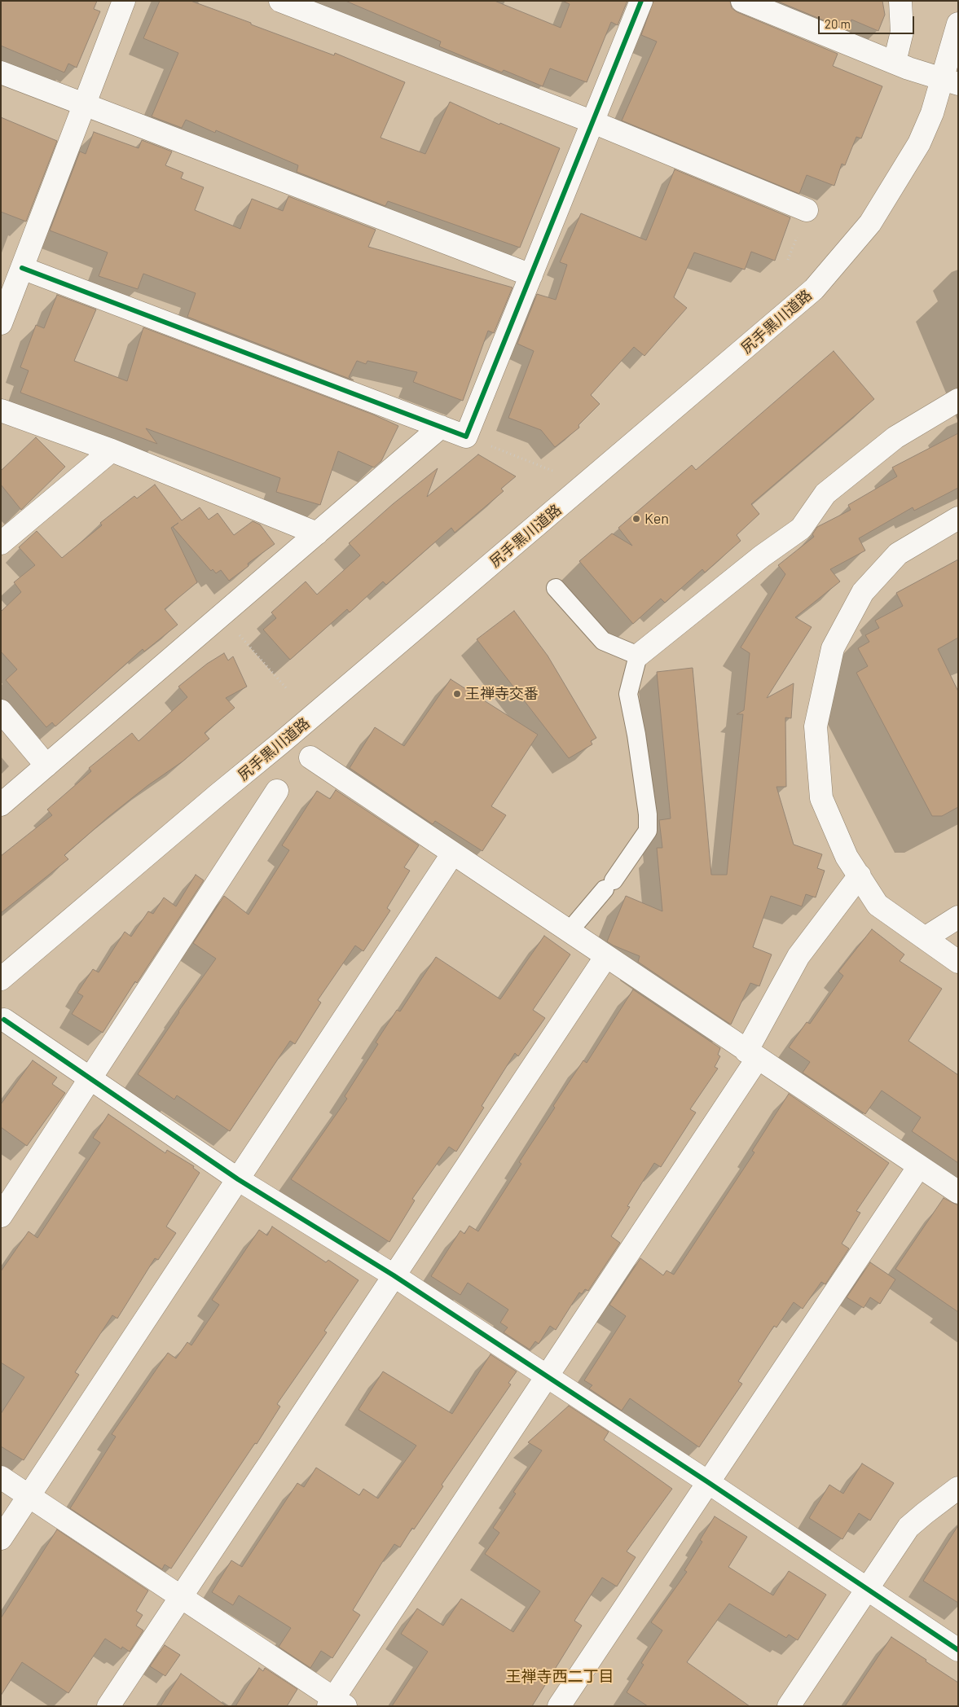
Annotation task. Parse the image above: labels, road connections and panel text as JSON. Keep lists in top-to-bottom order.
{
  "streets": {
    "street": ["尻手黒川道路"]
  },
  "districts": ["王禅寺西二丁目"],
  "places": ["Ken", "王禅寺交番"],
  "scale_bar": "20 m"
}
